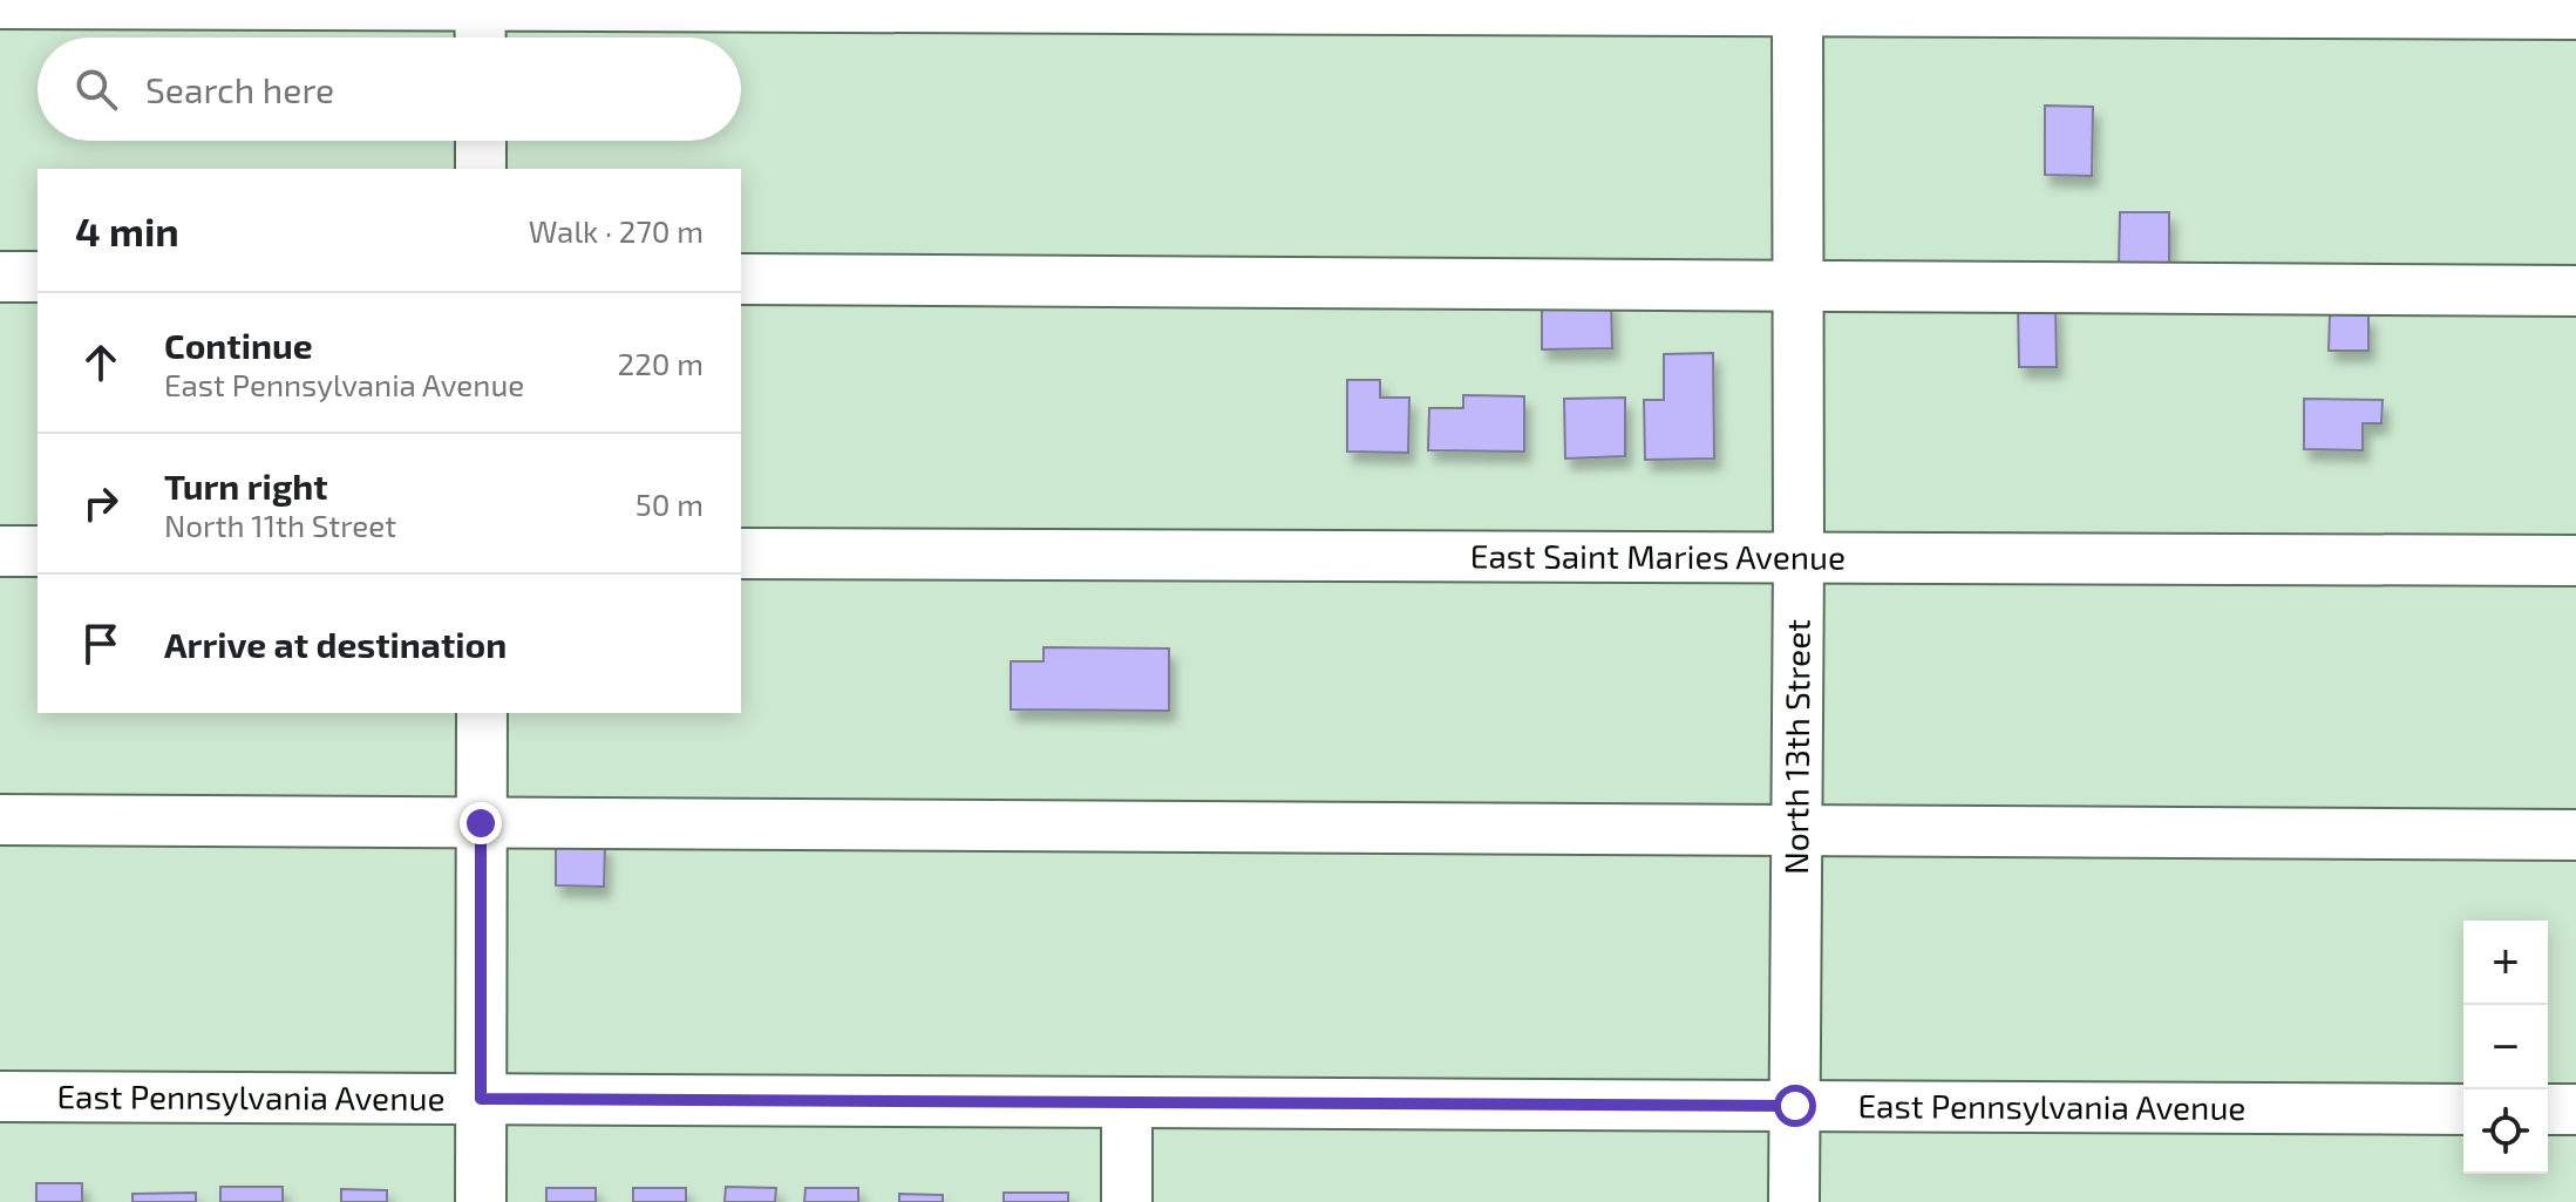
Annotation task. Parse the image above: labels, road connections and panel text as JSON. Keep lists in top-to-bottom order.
{
  "streets": {
    "street": ["East Saint Maries Avenue", "North 13th Street", "East Pennsylvania Avenue"]
  },
  "crossings": [
    ["East Saint Maries Avenue", "North 13th Street"],
    ["North 13th Street", "East Pennsylvania Avenue"]
  ],
  "page": {
    "search": "Search here",
    "heading": ["4 min", "Walk · 270 m"],
    "list": [
      ["Continue", "East Pennsylvania Avenue", "220 m"],
      ["Turn right", "North 11th Street", "50 m"],
      "Arrive at destination"
    ],
    "map_buttons": ["+", "−"]
  }
}
